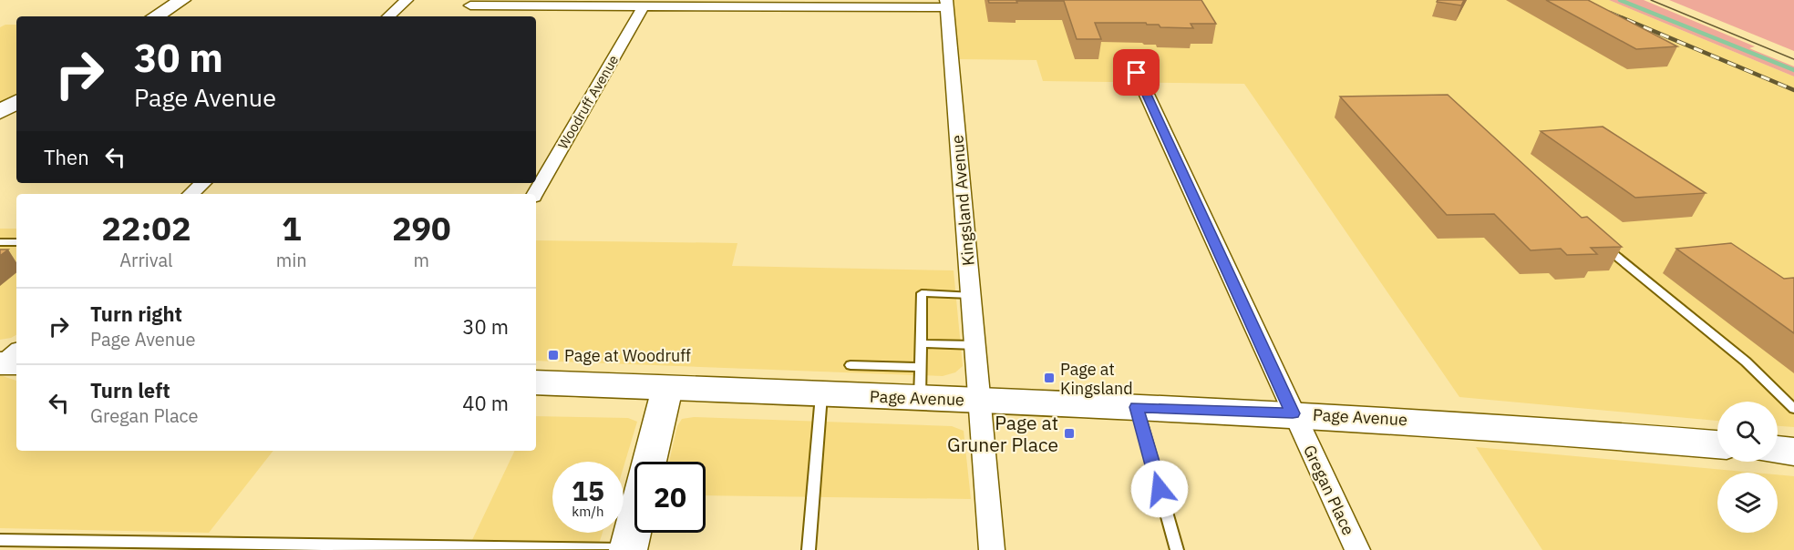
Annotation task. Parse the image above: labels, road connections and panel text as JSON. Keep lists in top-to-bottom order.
{
  "streets": {
    "main road": ["Page Avenue"],
    "street": ["Woodruff Avenue", "Kingsland Avenue", "Gregan Place"]
  },
  "crossings": [
    ["Kingsland Avenue", "Page Avenue"],
    ["Page Avenue", "Gregan Place"]
  ],
  "places": {
    "transit": ["Page at Woodruff", "Page at Kingsland", "Page at Gruner Place"]
  },
  "page": {
    "turn": ["30 m", "Page Avenue"],
    "then": "Then",
    "eta": [
      "22:02",
      "Arrival",
      "1",
      "min",
      "290",
      "m"
    ],
    "list": [
      {
        "name": "Turn right",
        "note": "Page Avenue",
        "value": "30 m"
      },
      {
        "name": "Turn left",
        "note": "Gregan Place",
        "value": "40 m"
      }
    ],
    "speed": "15 km/h",
    "limit": "20"
  }
}
